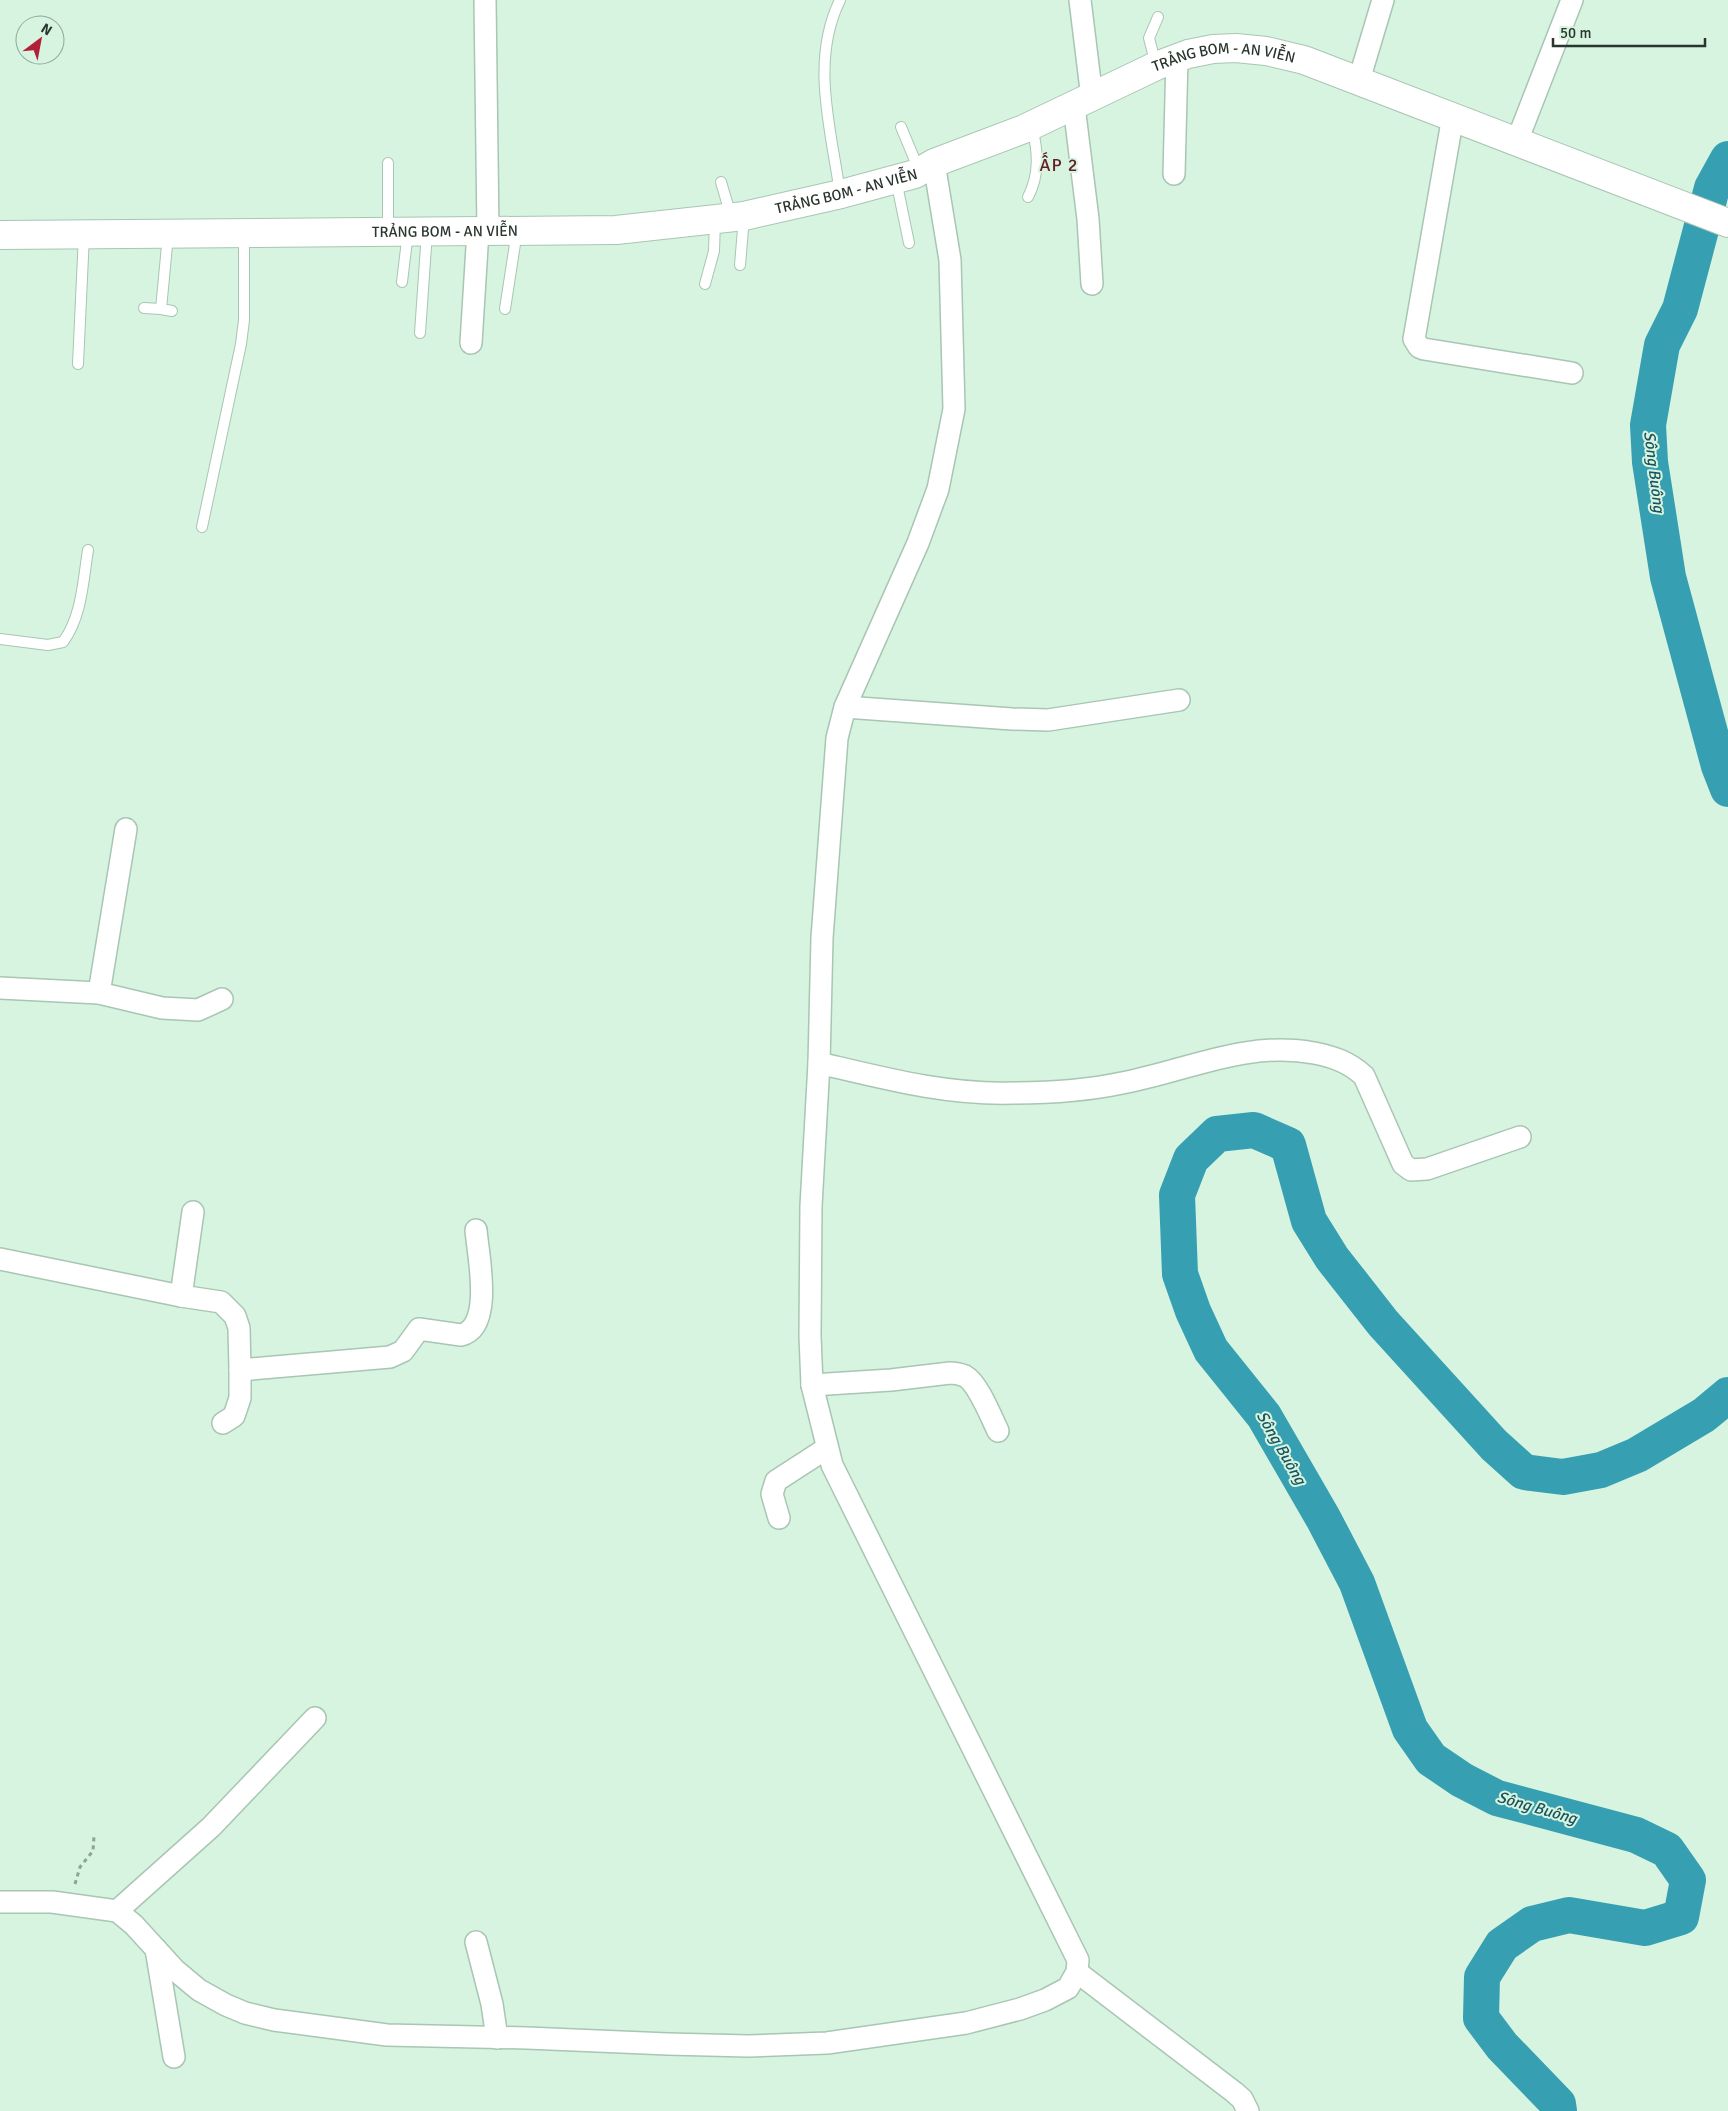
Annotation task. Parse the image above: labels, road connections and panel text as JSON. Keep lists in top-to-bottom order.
{
  "streets": {
    "main road": ["TRẢNG BOM - AN VIỄN"]
  },
  "districts": ["ẤP 2"],
  "water": ["Sông Buông"],
  "scale_bar": "50 m",
  "north": "top right"
}
